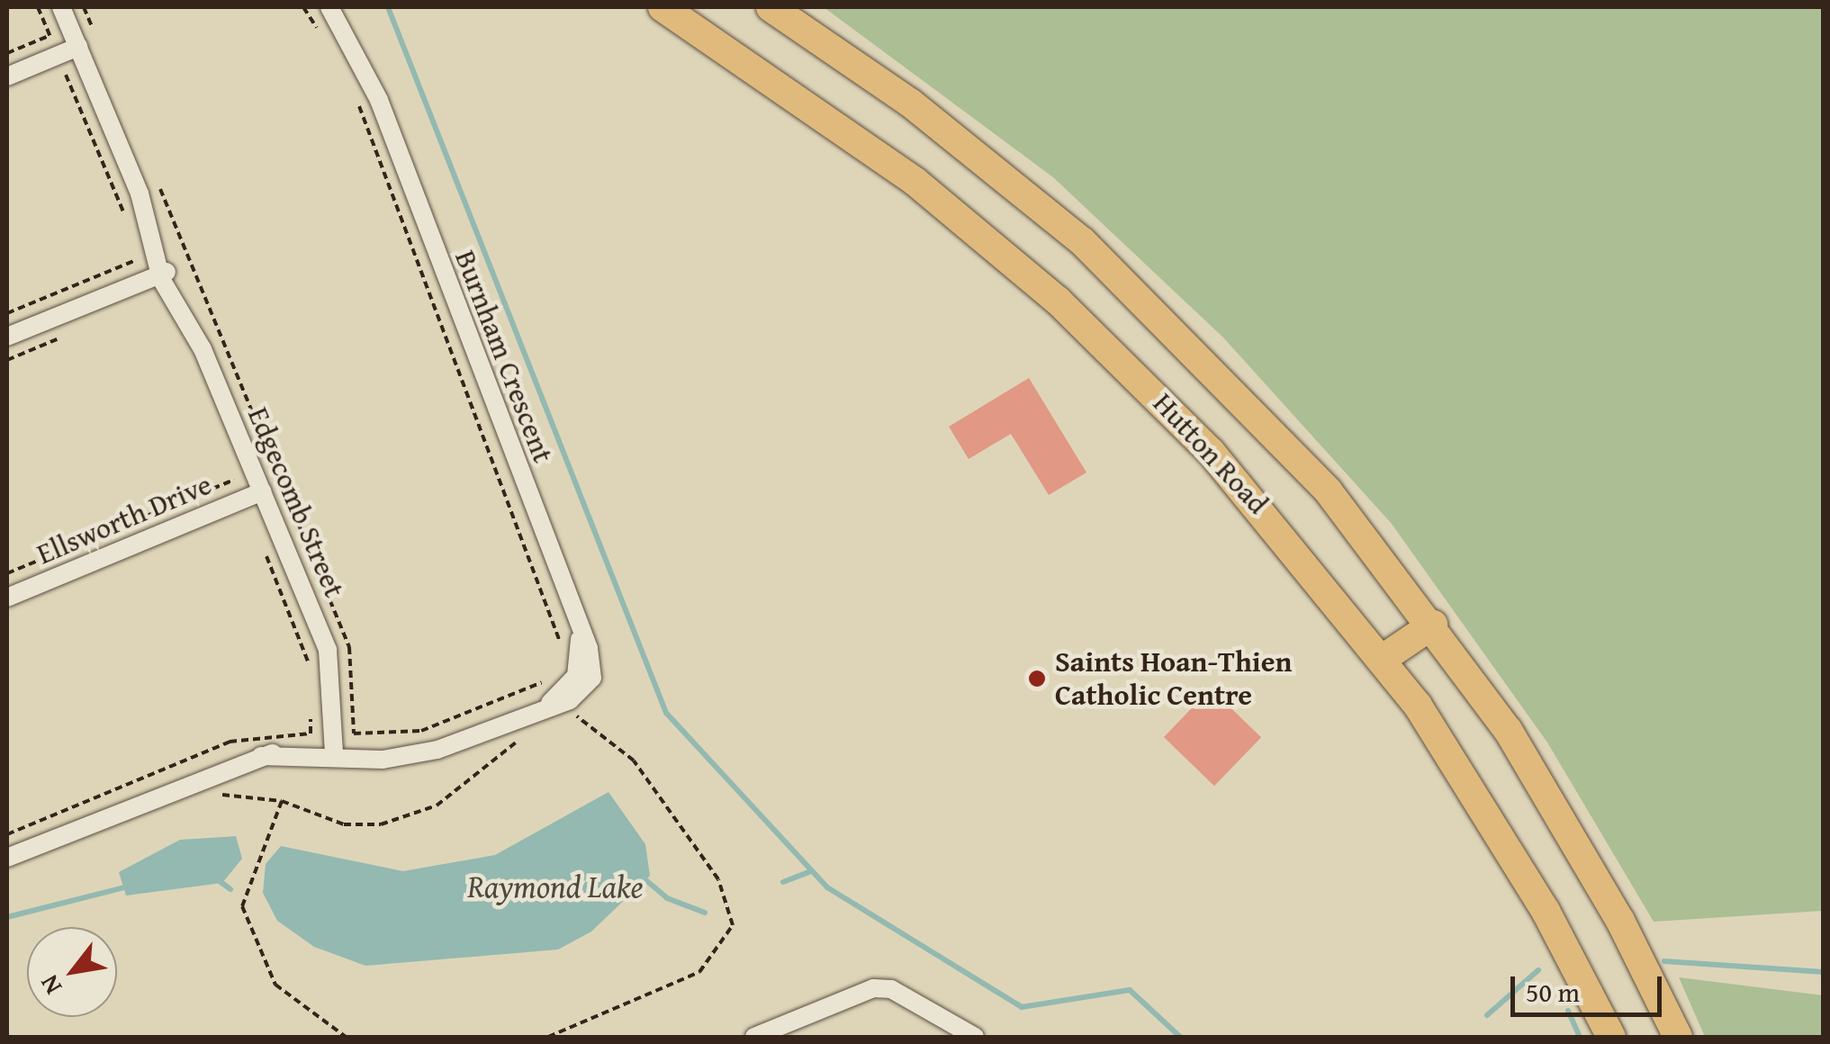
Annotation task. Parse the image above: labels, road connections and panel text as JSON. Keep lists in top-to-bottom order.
{
  "streets": {
    "main road": ["Hutton Road"],
    "street": ["Burnham Crescent", "Edgecomb Street", "Ellsworth Drive"]
  },
  "crossings": [
    ["Burnham Crescent", "Edgecomb Street"],
    ["Edgecomb Street", "Ellsworth Drive"]
  ],
  "water": ["Raymond Lake"],
  "places": ["Saints Hoan-Thien Catholic Centre"],
  "scale_bar": "50 m",
  "north": "bottom left"
}
